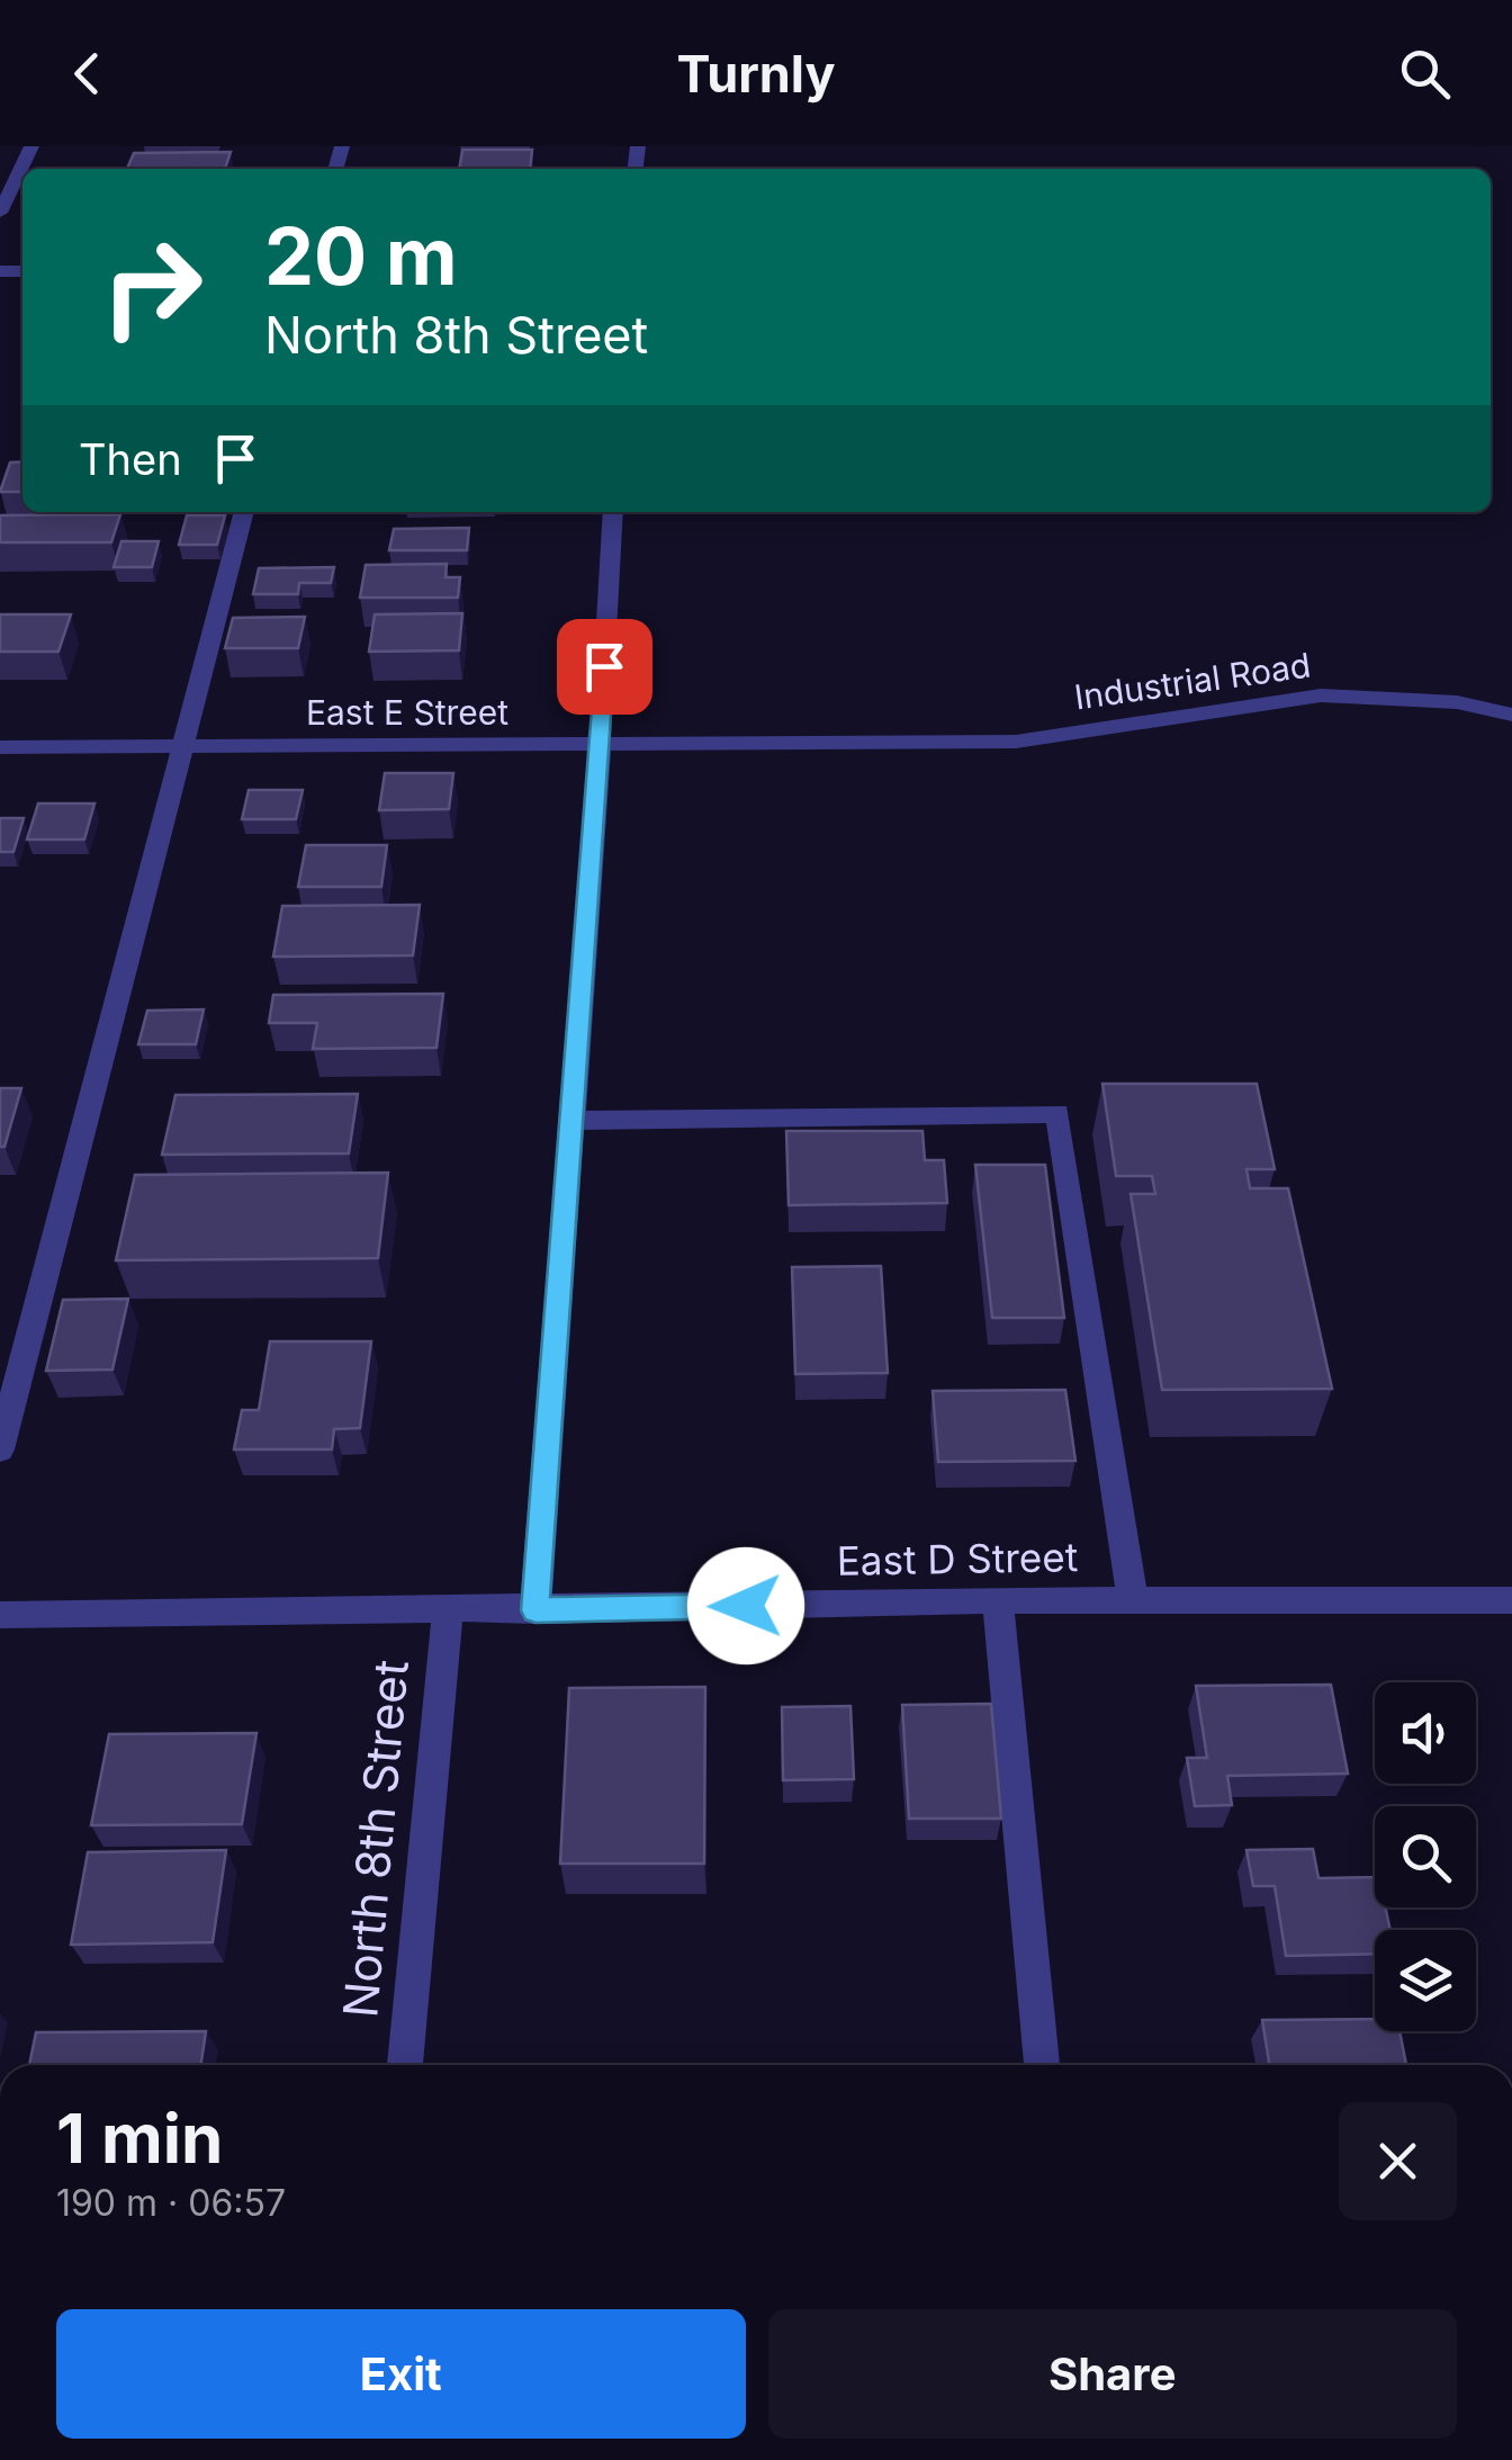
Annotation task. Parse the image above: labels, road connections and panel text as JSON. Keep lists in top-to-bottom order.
{
  "streets": {
    "street": [
      "Industrial Road",
      "East E Street",
      "East D Street",
      "North 8th Street"
    ]
  },
  "crossings": [
    ["Industrial Road", "East E Street"],
    ["East D Street", "North 8th Street"]
  ],
  "page": {
    "header": "Turnly",
    "turn": ["20 m", "North 8th Street"],
    "then": "Then",
    "heading": ["1 min", "190 m · 06:57"],
    "buttons": ["Exit", "Share"]
  }
}
